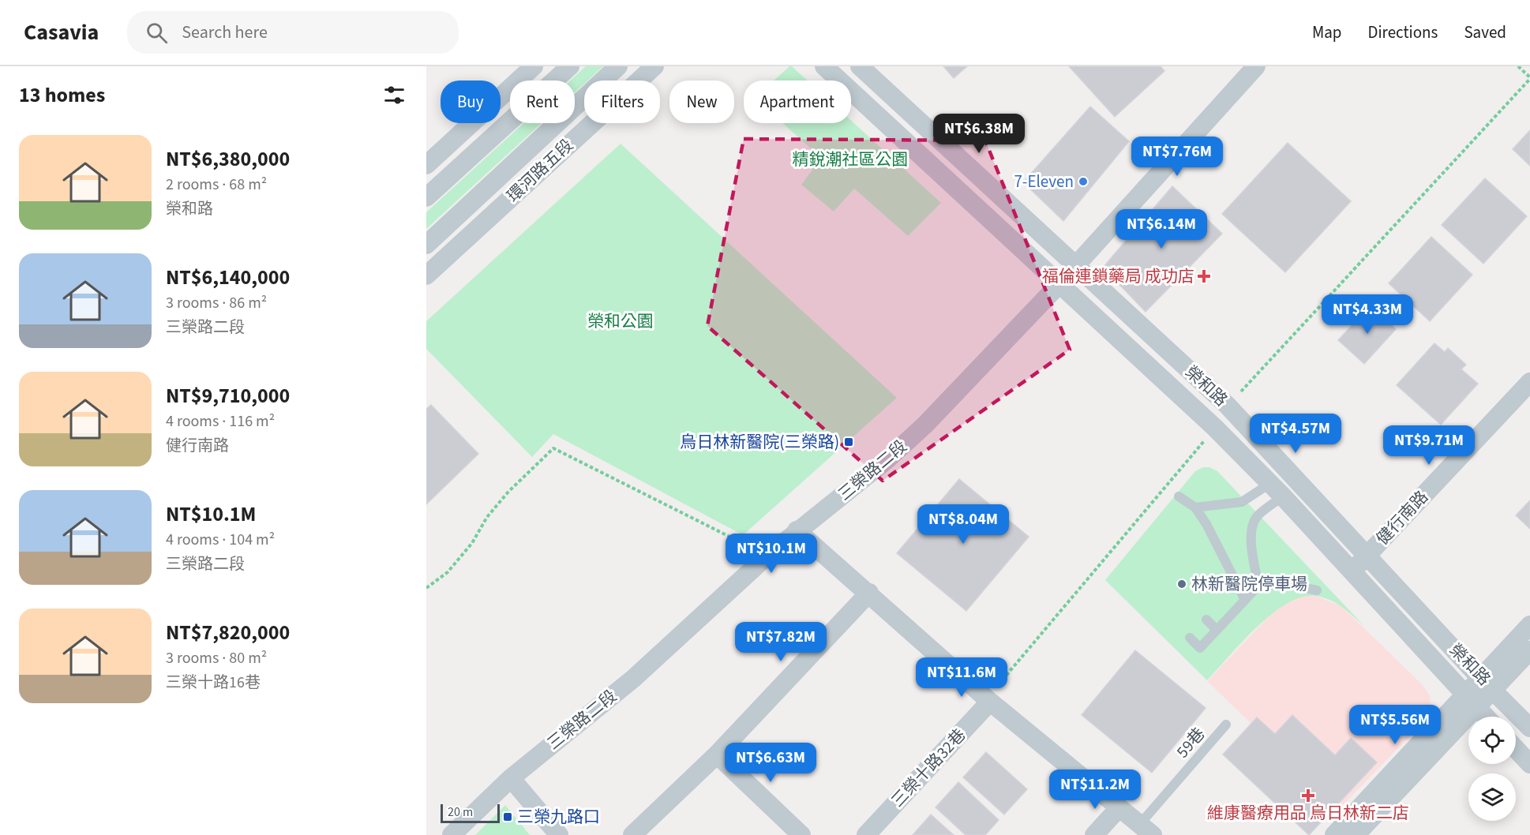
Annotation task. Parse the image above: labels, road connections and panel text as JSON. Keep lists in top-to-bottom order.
{
  "streets": {
    "street": [
      "環河路五段",
      "榮和路",
      "三榮路二段",
      "健行南路",
      "三榮十路32巷"
    ],
    "lane": ["59巷"]
  },
  "crossings": [
    ["榮和路", "三榮路二段"],
    ["榮和路", "健行南路"]
  ],
  "parks": ["精銳潮社區公園", "榮和公園"],
  "places": {
    "other": ["7-Eleven", "林新醫院停車場"],
    "health": ["福倫連鎖藥局 成功店", "維康醫療用品 烏日林新二店"],
    "transit": ["烏日林新醫院(三榮路)", "三榮九路口"]
  },
  "scale_bar": "20 m",
  "page": {
    "header": "Casavia",
    "search": "Search here",
    "nav": ["Map", "Directions", "Saved"],
    "heading": "13 homes",
    "chip": [
      "Buy",
      "Rent",
      "Filters",
      "New",
      "Apartment"
    ],
    "price": [
      "NT$6.38M",
      "NT$7.76M",
      "NT$6.14M",
      "NT$4.33M",
      "NT$4.57M",
      "NT$9.71M",
      "NT$8.04M",
      "NT$10.1M",
      "NT$7.82M",
      "NT$11.6M",
      "NT$5.56M",
      "NT$6.63M",
      "NT$11.2M"
    ],
    "list": [
      {
        "name": "NT$6,380,000",
        "note": "2 rooms · 68 m² · 榮和路"
      },
      {
        "name": "NT$6,140,000",
        "note": "3 rooms · 86 m² · 三榮路二段"
      },
      {
        "name": "NT$9,710,000",
        "note": "4 rooms · 116 m² · 健行南路"
      },
      {
        "name": "NT$10.1M",
        "note": "4 rooms · 104 m² · 三榮路二段"
      },
      {
        "name": "NT$7,820,000",
        "note": "3 rooms · 80 m² · 三榮十路16巷"
      }
    ],
    "scale": "20 m"
  }
}
